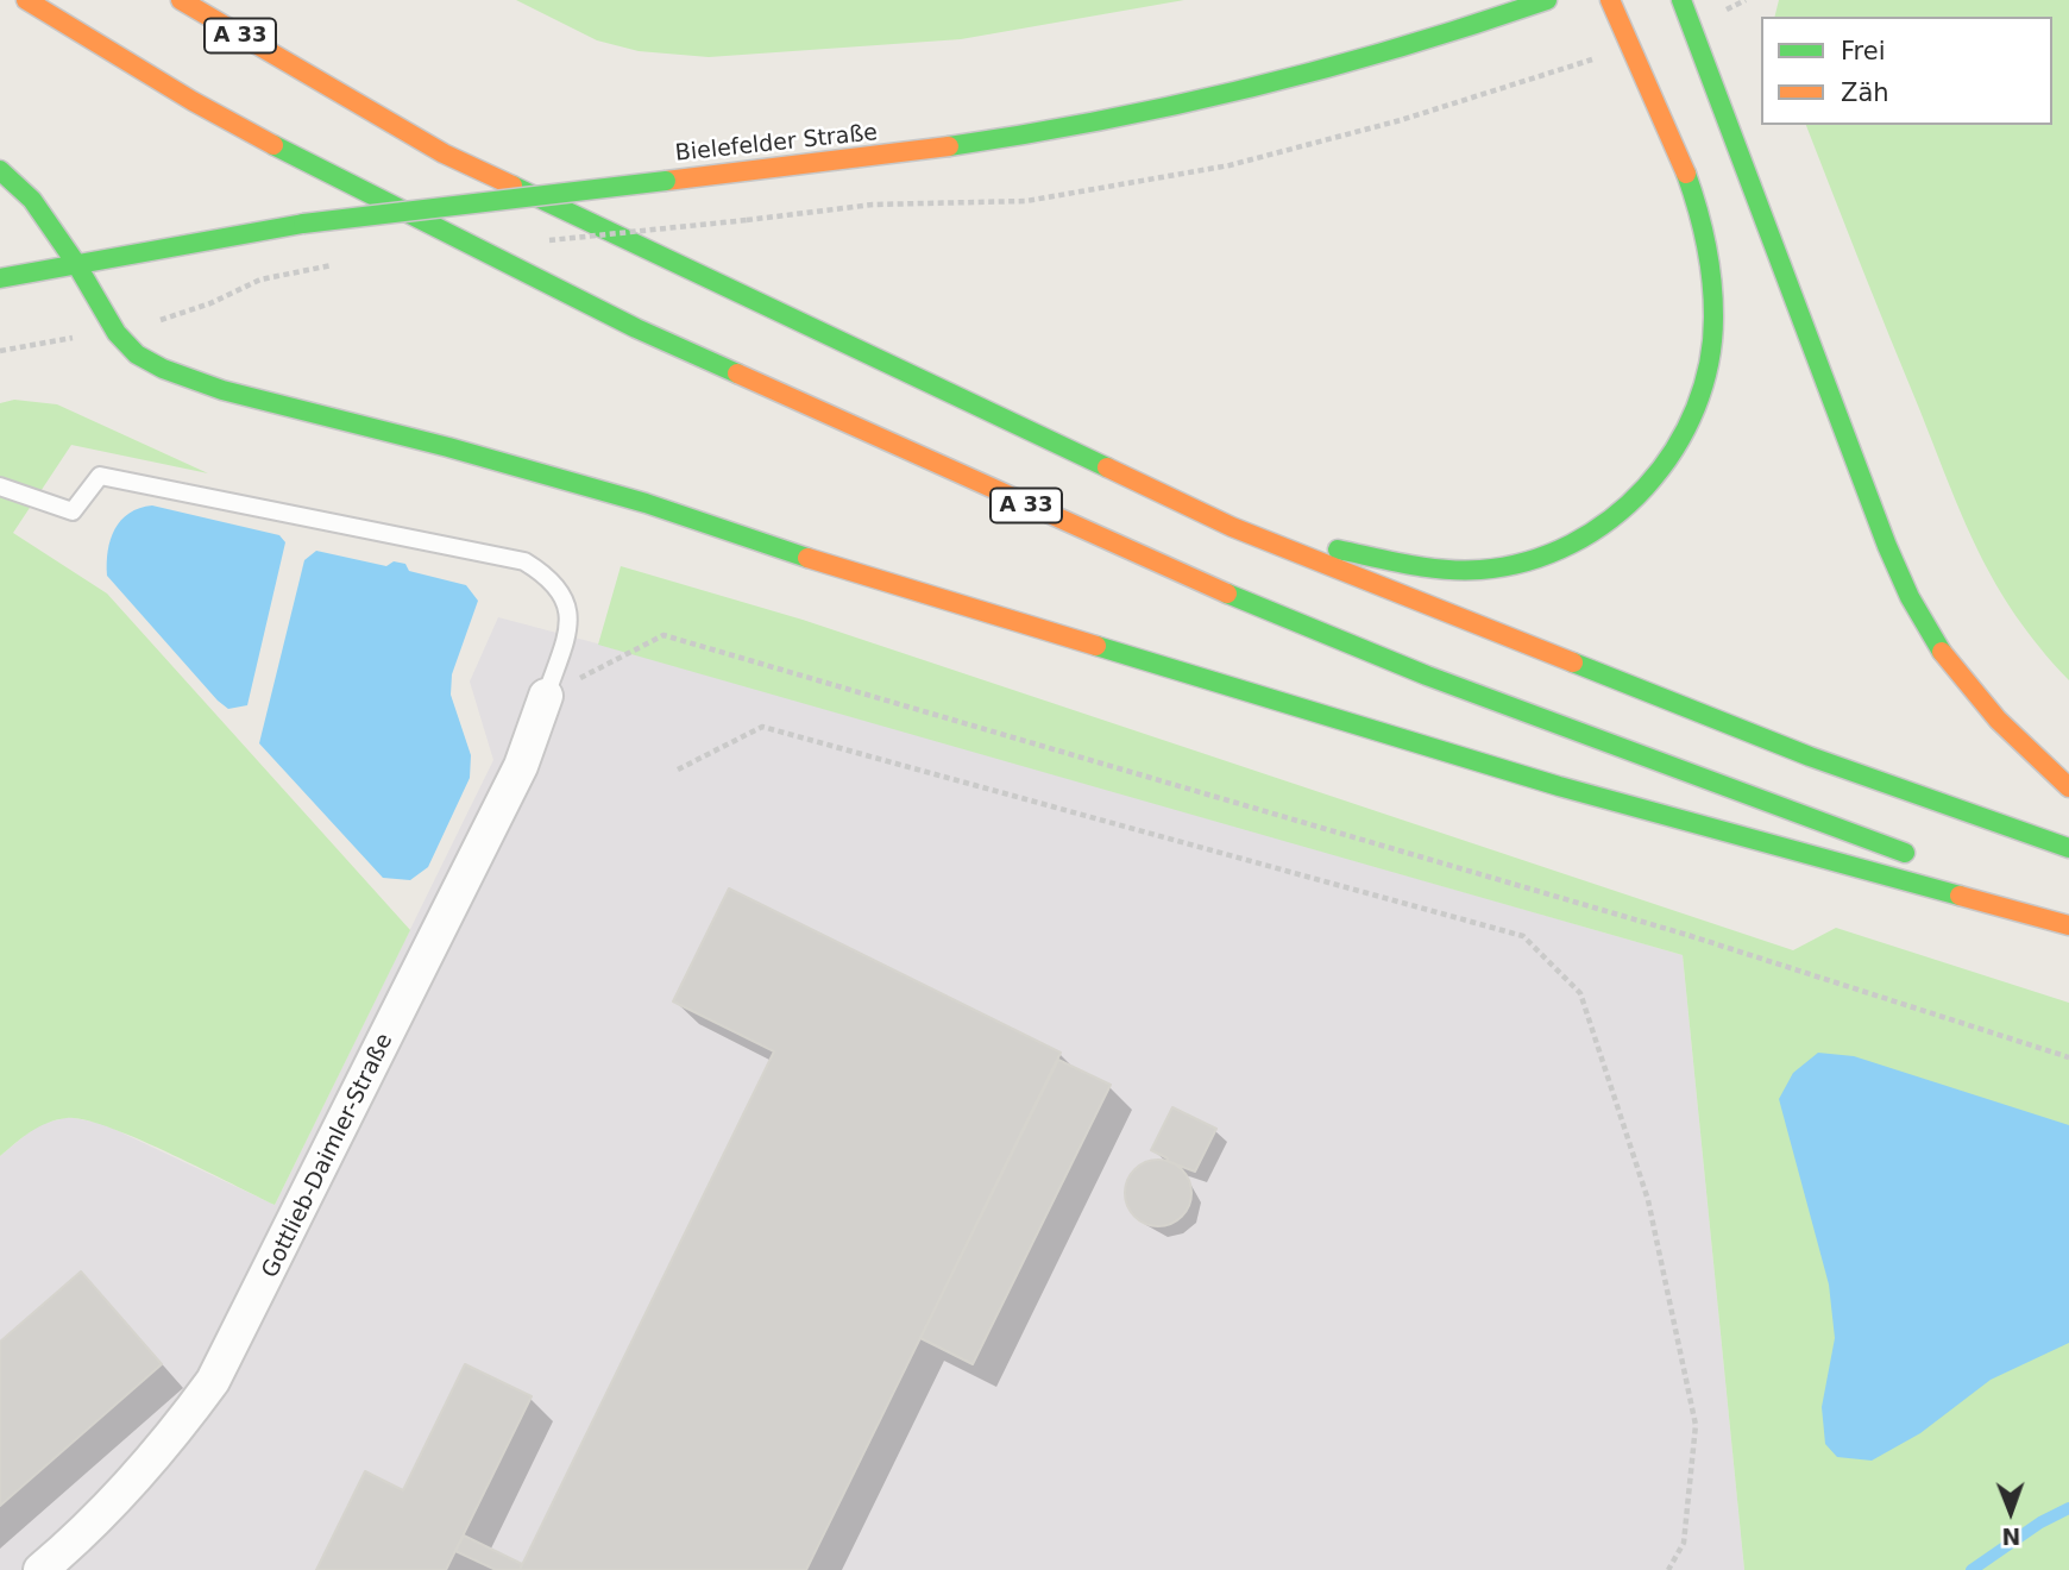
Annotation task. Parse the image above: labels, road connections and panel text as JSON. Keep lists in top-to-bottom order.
{
  "streets": {
    "main road": ["A 33", "Bielefelder Straße"],
    "street": ["Gottlieb-Daimler-Straße"]
  },
  "legend": ["Frei", "Zäh"],
  "north": "bottom"
}
